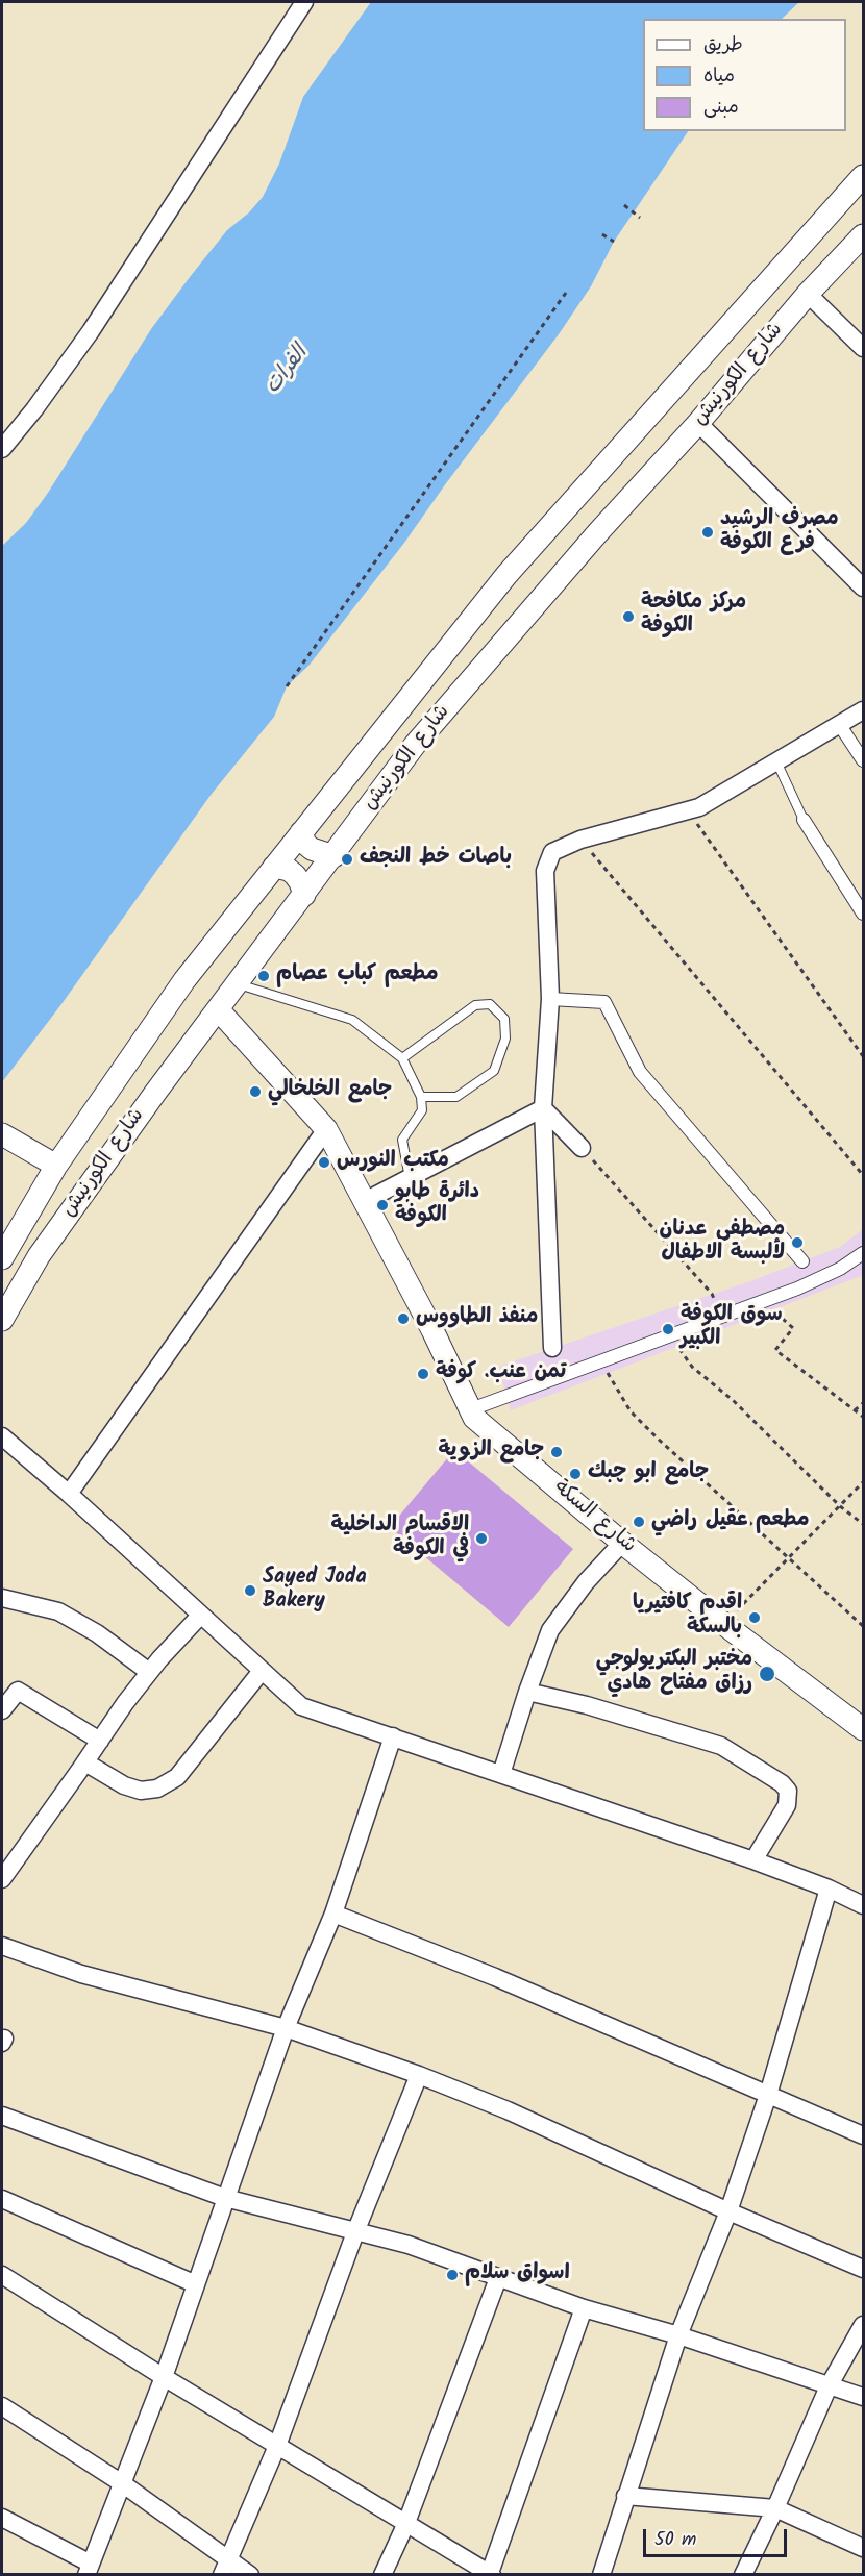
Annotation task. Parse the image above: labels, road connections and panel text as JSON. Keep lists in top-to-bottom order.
{
  "streets": {
    "street": ["شارع الكورنيش", "شارع السكة"]
  },
  "crossings": [
    ["شارع الكورنيش", "شارع السكة"]
  ],
  "water": ["الفرات"],
  "places": [
    "مصرف الرشيد فرع الكوفة",
    "مركز مكافحة الكوفة",
    "باصات خط النجف",
    "مطعم كباب عصام",
    "جامع الخلخالي",
    "مكتب النورس",
    "دائرة طابو الكوفة",
    "مصطفى عدنان لألبسة الاطفال",
    "منفذ الطاووس",
    "سوق الكوفة الكبير",
    "تمن عنب. كوفة",
    "جامع الزوية",
    "جامع ابو چبك",
    "مطعم عقيل راضي",
    "الاقسام الداخلية في الكوفة",
    "Sayed Joda Bakery",
    "اقدم كافتيريا بالسكة",
    "مختبر البكتريولوجي رزاق مفتاح هادي",
    "اسواق سلام"
  ],
  "legend": ["طريق", "مياه", "مبنى"],
  "scale_bar": "50 m"
}
